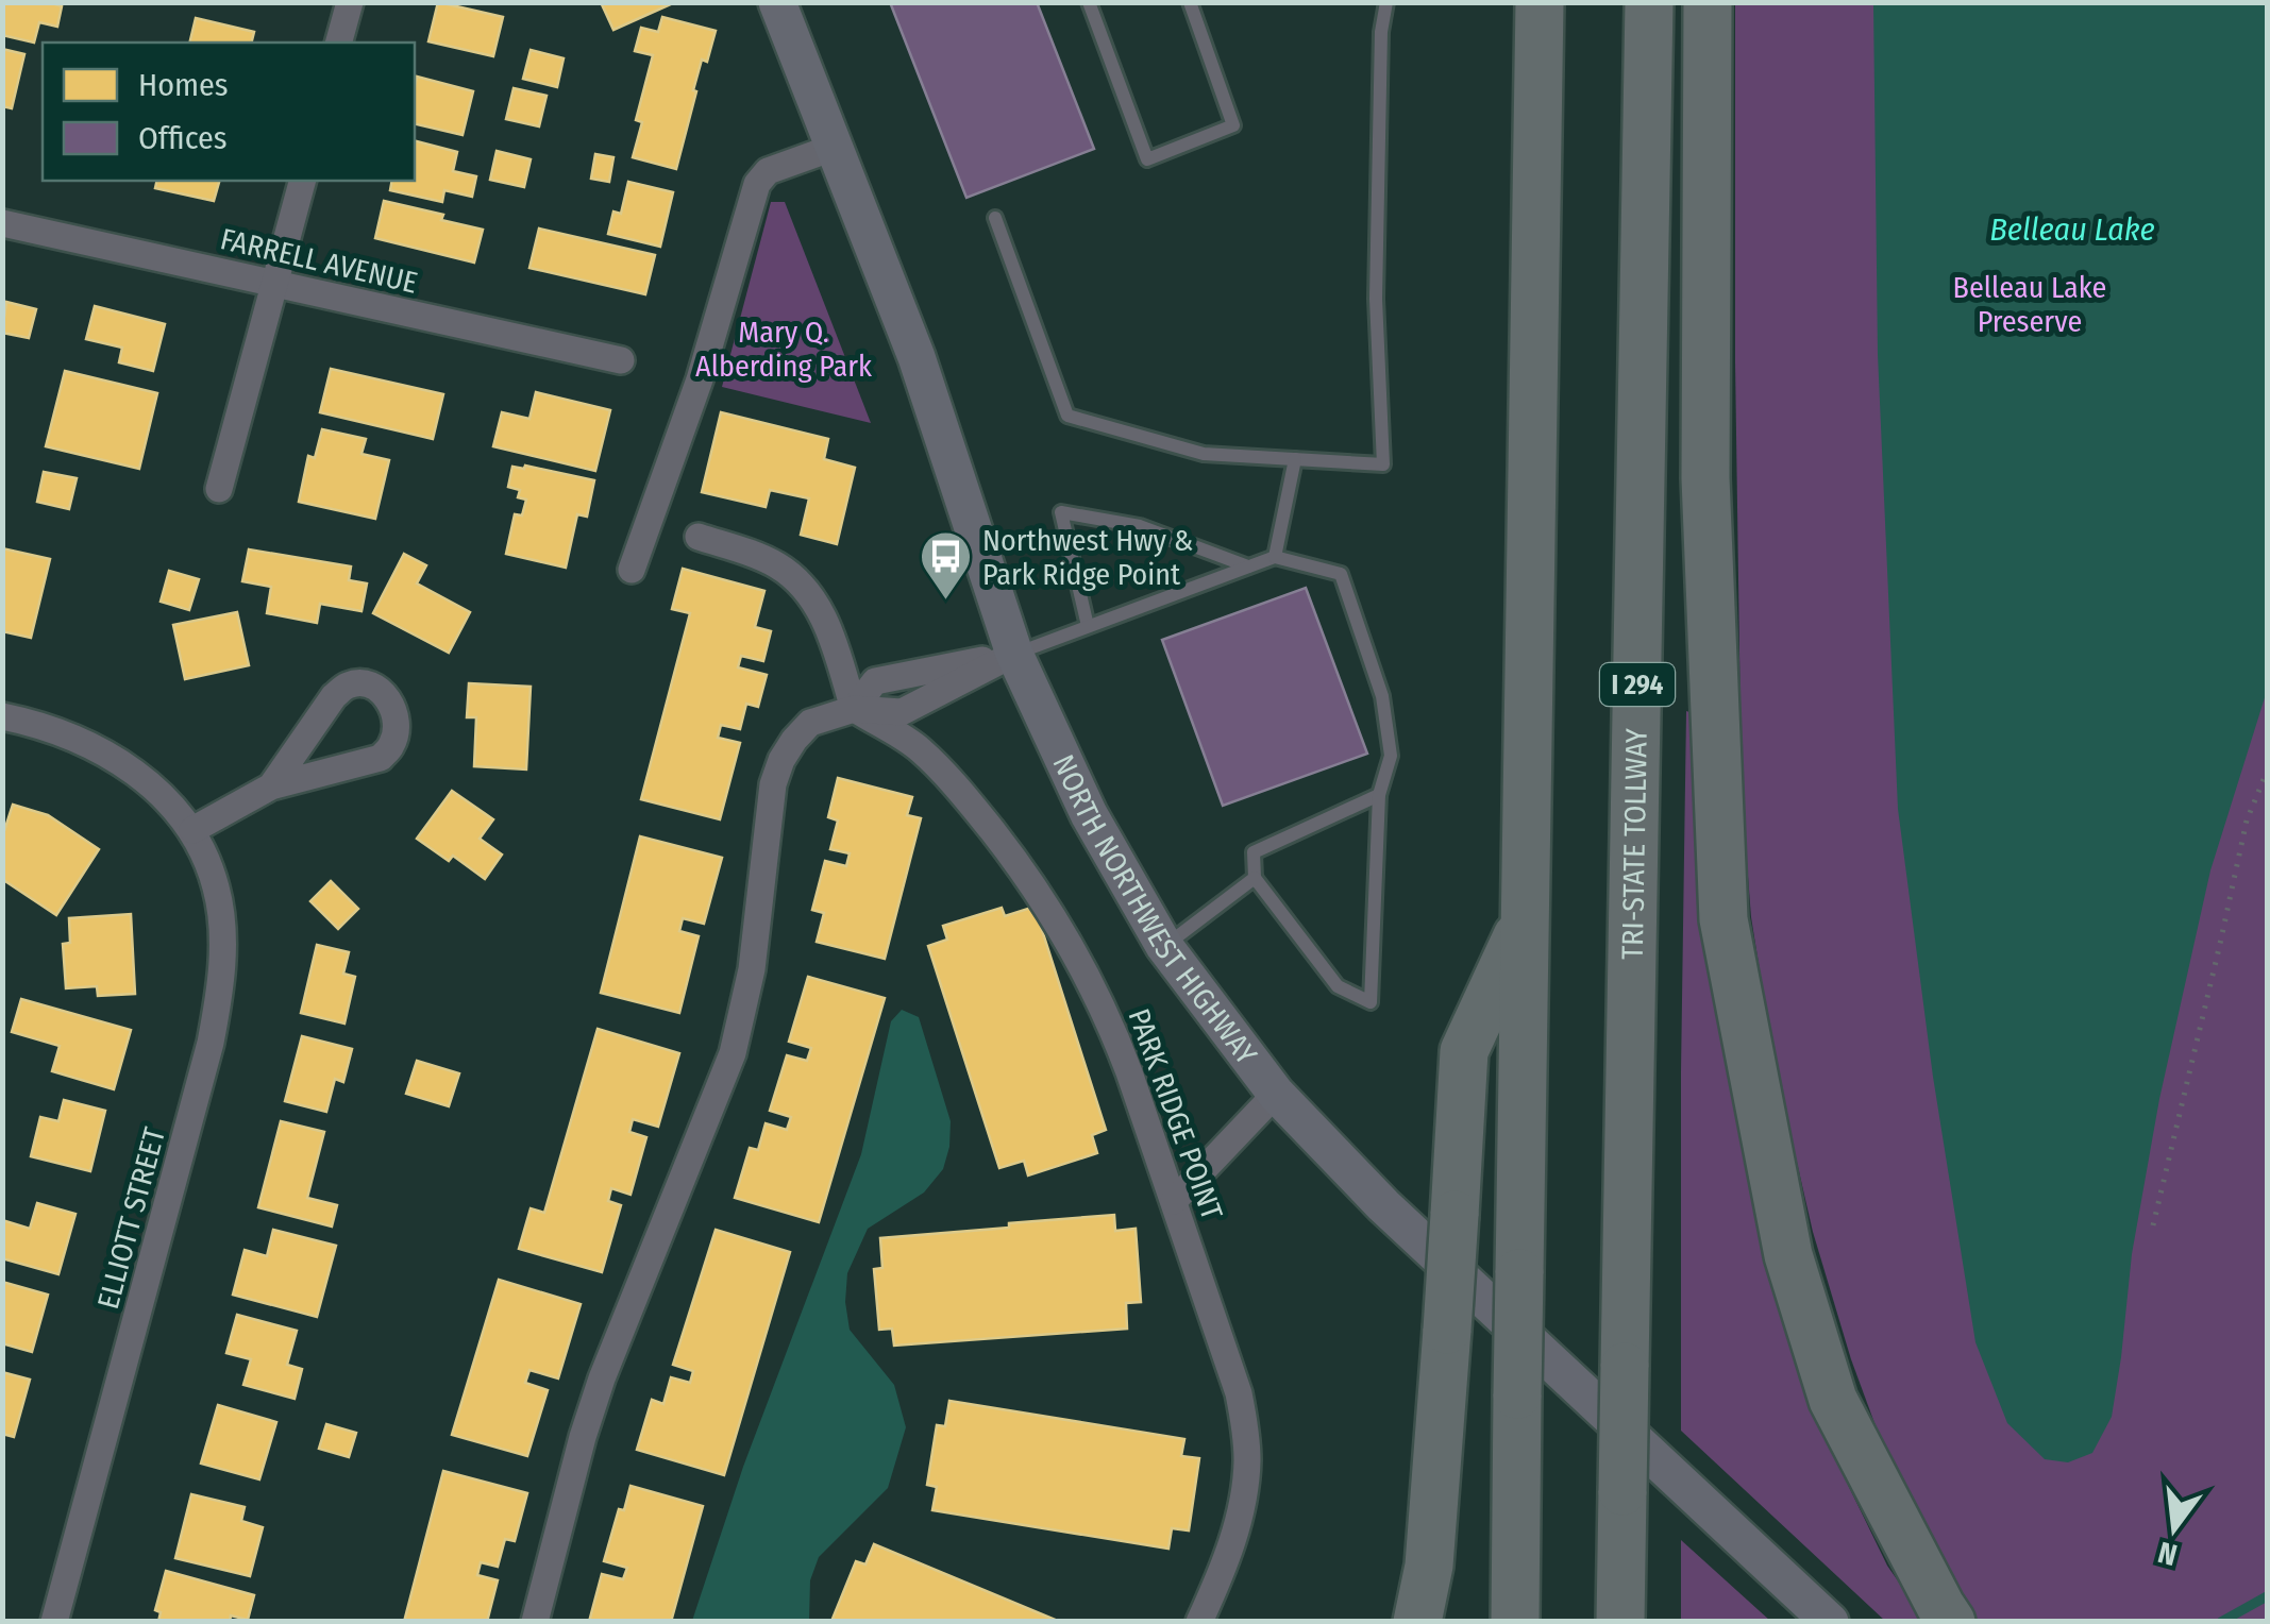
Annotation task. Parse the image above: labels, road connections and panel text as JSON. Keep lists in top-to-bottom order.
{
  "streets": {
    "highway": ["I 294", "TRI-STATE TOLLWAY"],
    "main road": ["NORTH NORTHWEST HIGHWAY"],
    "street": ["FARRELL AVENUE", "PARK RIDGE POINT", "ELLIOTT STREET"]
  },
  "water": ["Belleau Lake"],
  "parks": ["Belleau Lake Preserve", "Mary Q. Alberding Park"],
  "places": {
    "bus stop": ["Northwest Hwy & Park Ridge Point"]
  },
  "legend": ["Homes", "Offices"],
  "north": "bottom"
}
